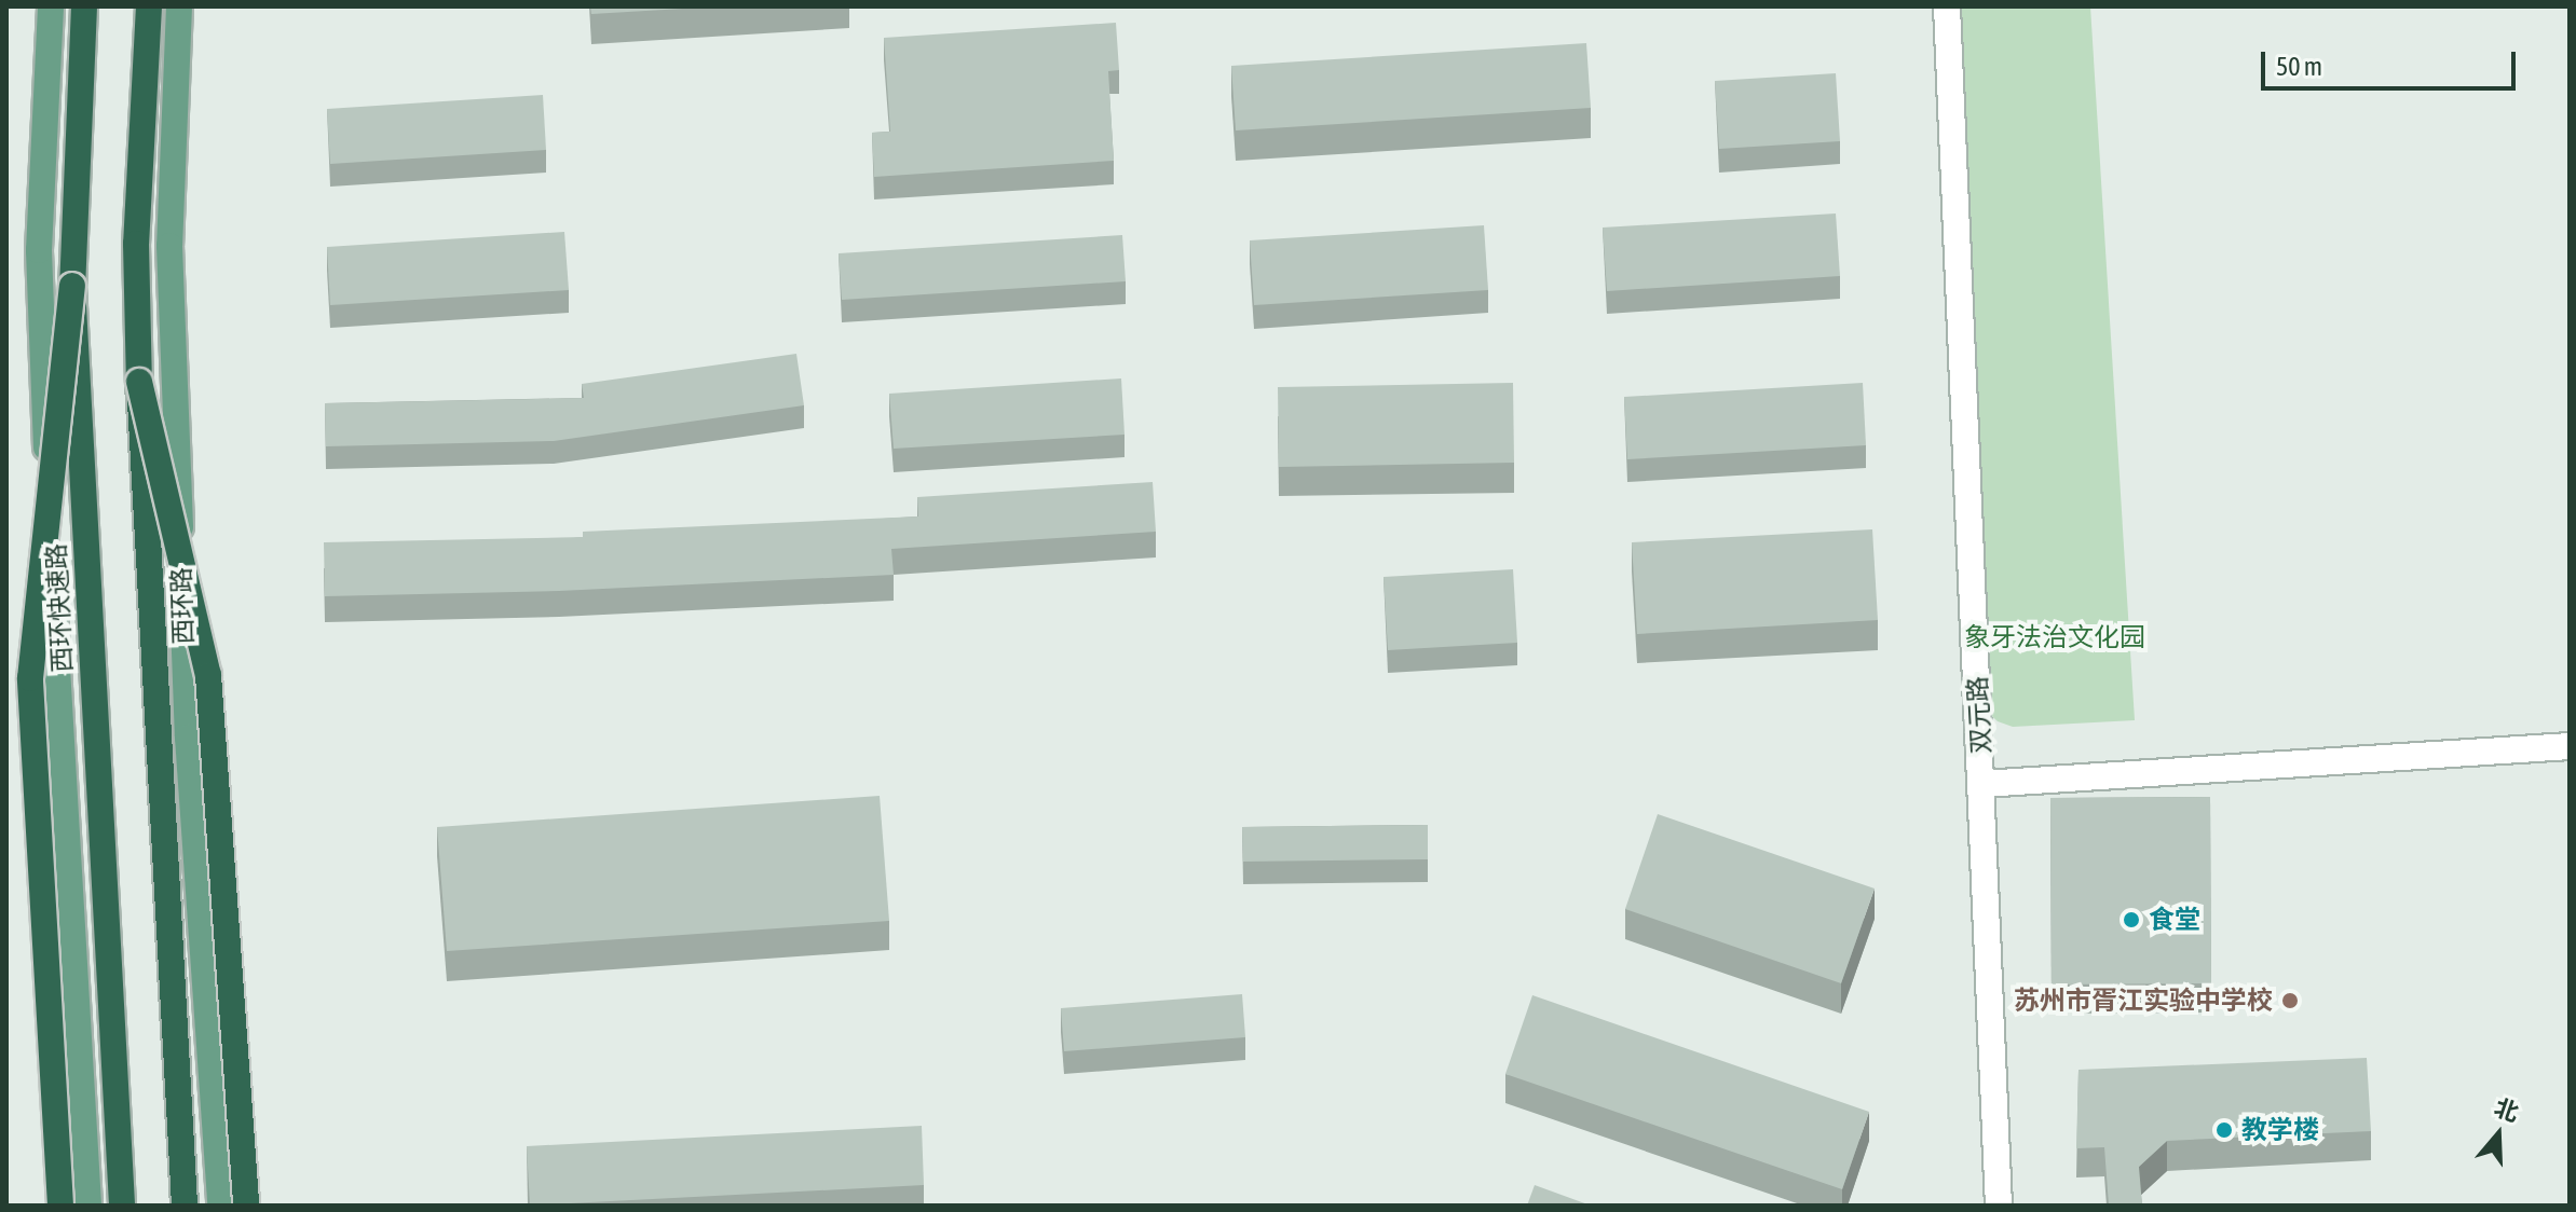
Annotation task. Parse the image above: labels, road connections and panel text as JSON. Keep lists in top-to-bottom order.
{
  "streets": {
    "highway": ["西环快速路"],
    "main road": ["西环路"],
    "street": ["双元路"]
  },
  "parks": ["象牙法治文化园"],
  "places": ["食堂", "苏州市胥江实验中学校", "教学楼"],
  "scale_bar": "50 m",
  "north": "top"
}
